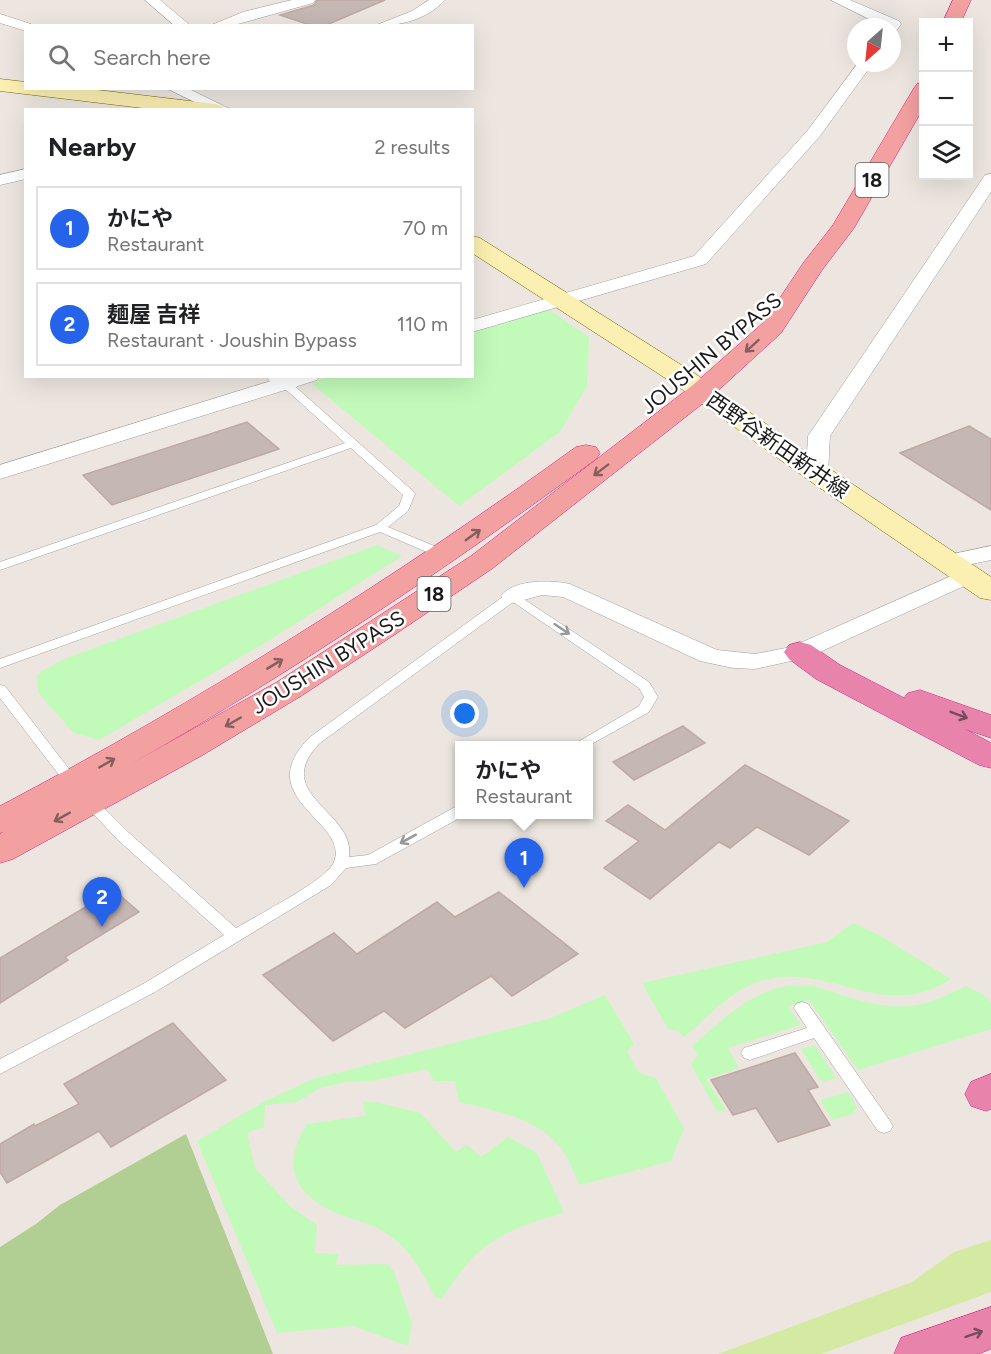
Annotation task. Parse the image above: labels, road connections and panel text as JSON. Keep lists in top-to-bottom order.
{
  "streets": {
    "highway": ["18", "JOUSHIN BYPASS"],
    "main road": ["西野谷新田新井線"]
  },
  "crossings": [
    ["JOUSHIN BYPASS", "西野谷新田新井線"]
  ],
  "north": "bottom left",
  "page": {
    "map_buttons": ["+", "−"],
    "search": "Search here",
    "heading": ["Nearby", "2 results"],
    "list": [
      {
        "mark": "1",
        "name": "かにや",
        "note": "Restaurant",
        "value": "70 m"
      },
      {
        "mark": "2",
        "name": "麺屋 吉祥",
        "note": "Restaurant · Joushin Bypass",
        "value": "110 m"
      }
    ],
    "popup": ["かにや", "Restaurant"],
    "pins": ["1", "2"]
  }
}
